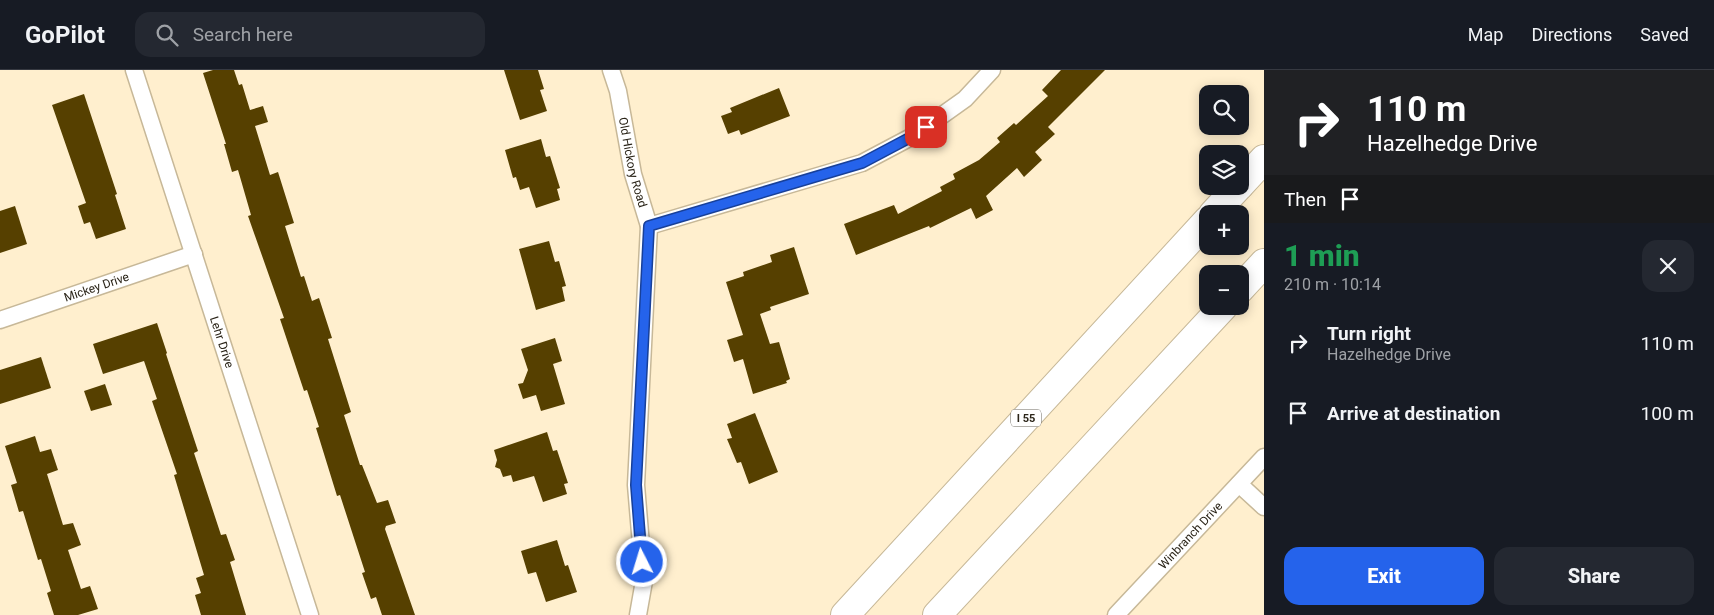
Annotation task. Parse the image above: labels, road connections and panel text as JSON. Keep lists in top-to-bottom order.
{
  "streets": {
    "highway": ["I 55"],
    "street": [
      "Old Hickory Road",
      "Mickey Drive",
      "Lehr Drive",
      "Winbranch Drive"
    ]
  },
  "crossings": [
    ["Mickey Drive", "Lehr Drive"]
  ],
  "page": {
    "header": "GoPilot",
    "search": "Search here",
    "nav": ["Map", "Directions", "Saved"],
    "turn": ["110 m", "Hazelhedge Drive"],
    "map_buttons": ["+", "−"],
    "then": "Then",
    "heading": ["1 min", "210 m · 10:14"],
    "list": [
      {
        "name": "Turn right",
        "note": "Hazelhedge Drive",
        "value": "110 m"
      },
      {
        "name": "Arrive at destination",
        "value": "100 m"
      }
    ],
    "buttons": ["Exit", "Share"]
  }
}
